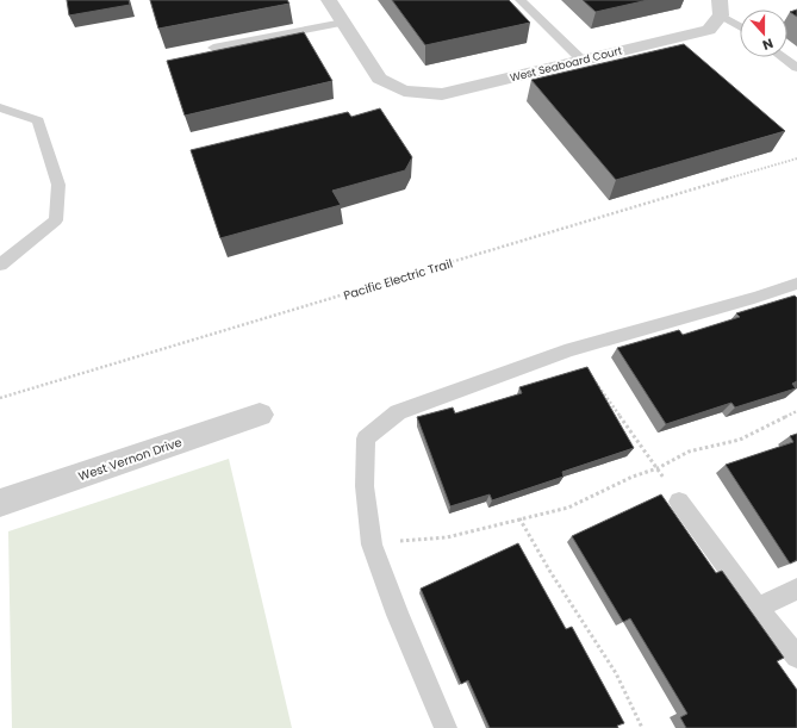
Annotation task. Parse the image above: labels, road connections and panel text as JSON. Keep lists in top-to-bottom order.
{
  "streets": {
    "street": ["West Seaboard Court", "West Vernon Drive"],
    "path": ["Pacific Electric Trail"]
  },
  "north": "bottom"
}
